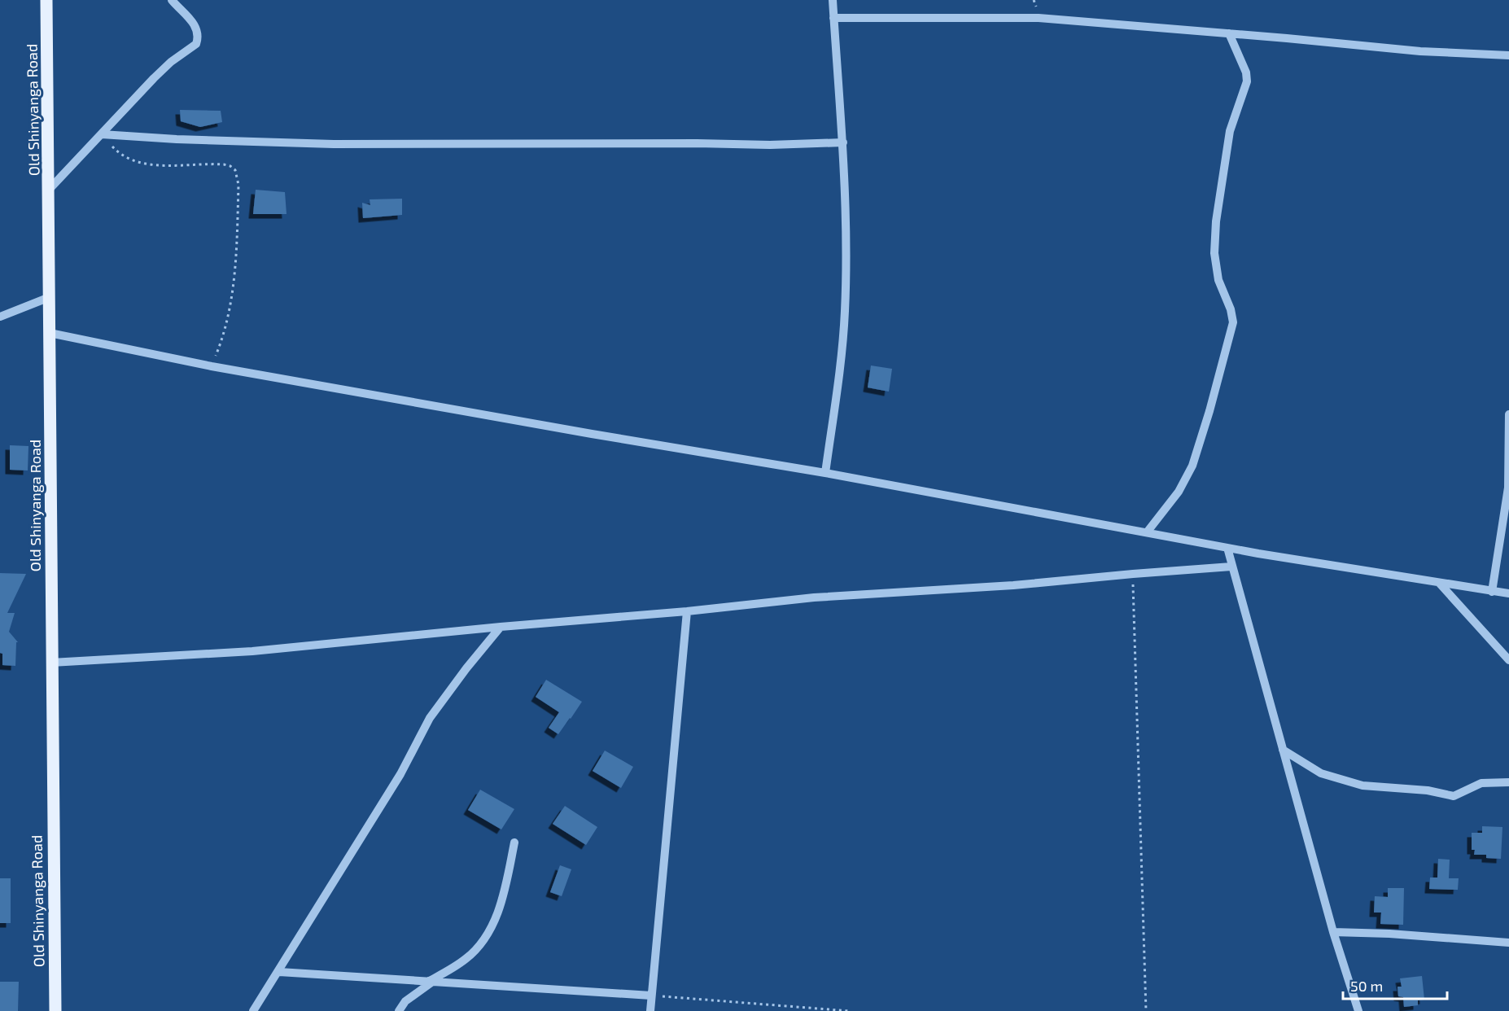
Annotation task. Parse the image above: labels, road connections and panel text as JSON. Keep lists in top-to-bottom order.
{
  "streets": {
    "main road": ["Old Shinyanga Road"]
  },
  "scale_bar": "50 m"
}
